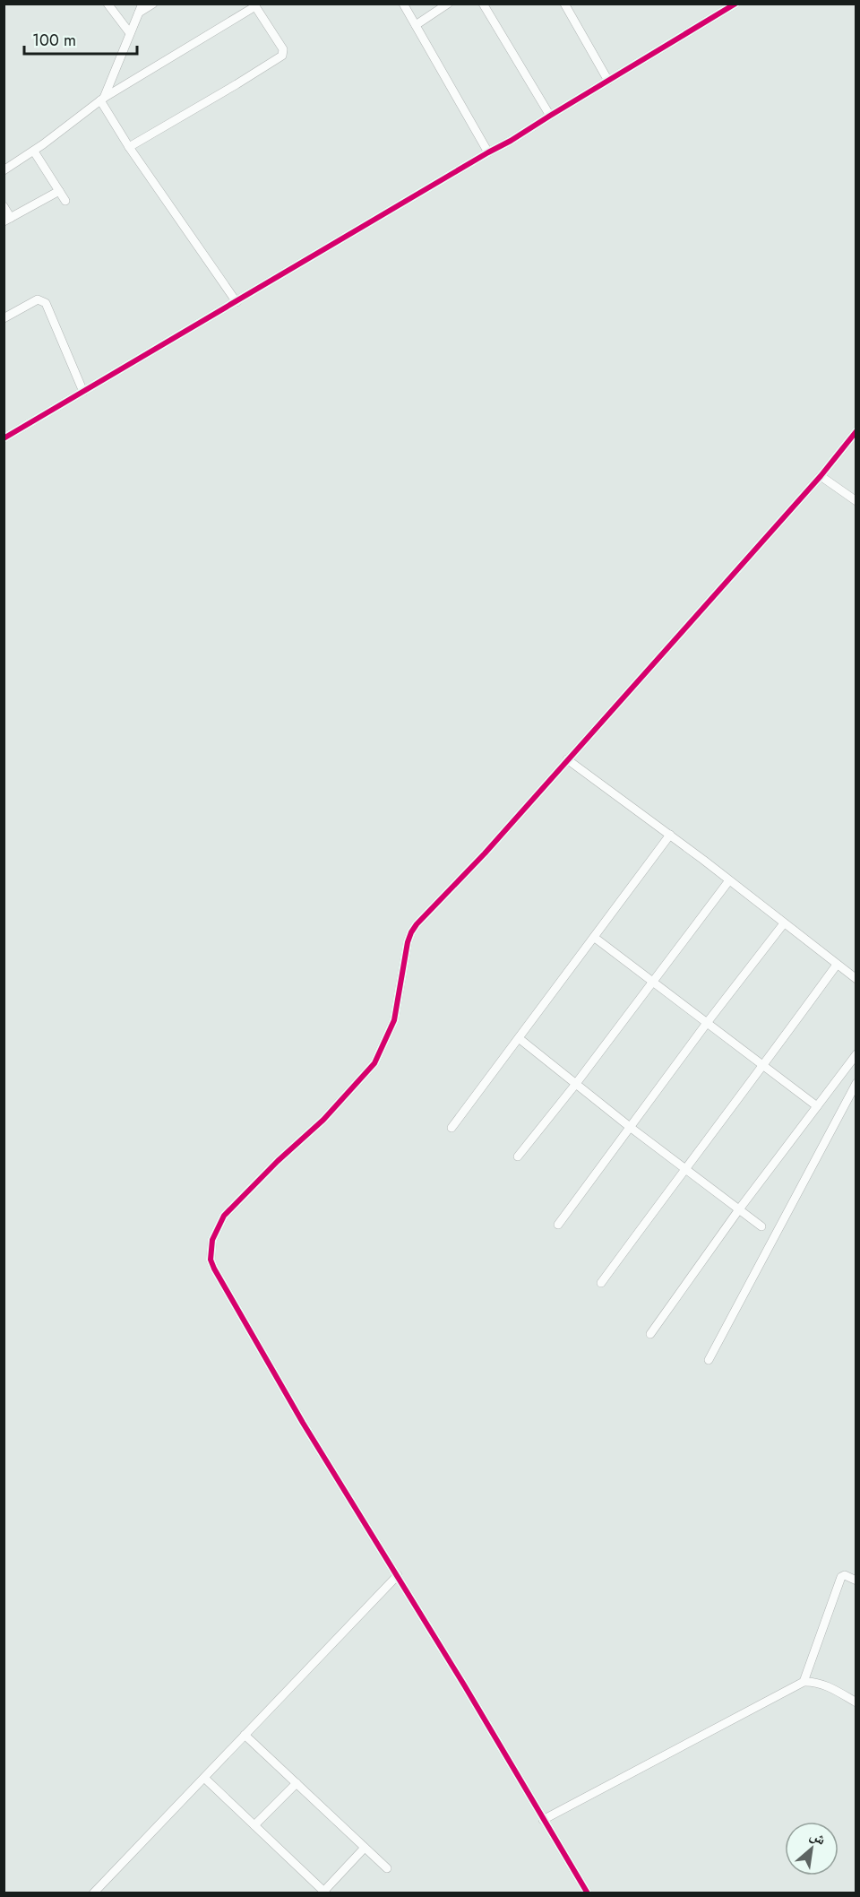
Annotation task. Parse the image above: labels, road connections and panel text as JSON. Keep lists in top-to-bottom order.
{
  "scale_bar": "100 m",
  "north": "top right"
}
